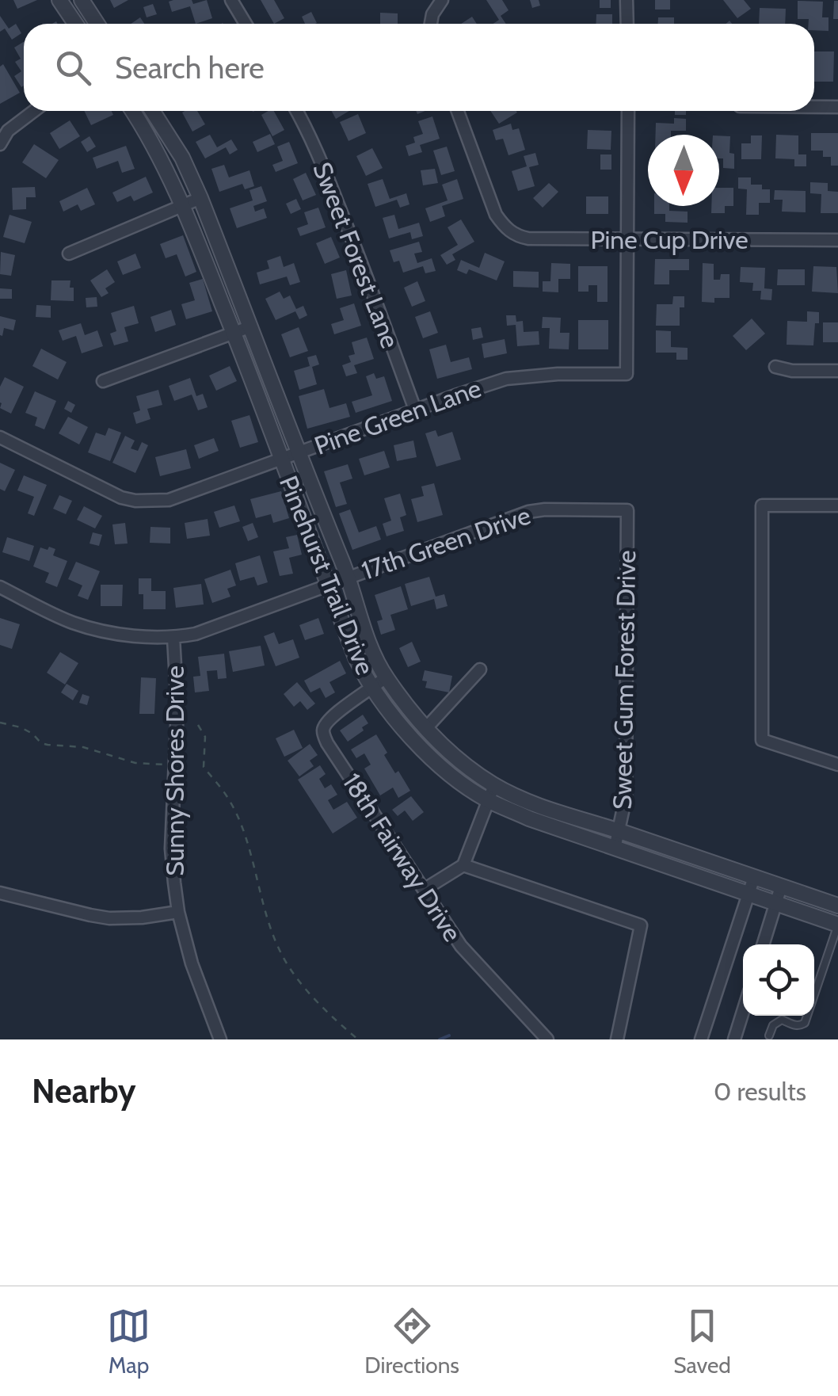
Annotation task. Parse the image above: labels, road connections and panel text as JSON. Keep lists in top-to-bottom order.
{
  "streets": {
    "street": [
      "Pine Cup Drive",
      "Sweet Forest Lane",
      "Pine Green Lane",
      "17th Green Drive",
      "Pinehurst Trail Drive",
      "Sweet Gum Forest Drive",
      "Sunny Shores Drive",
      "18th Fairway Drive"
    ]
  },
  "crossings": [
    ["Pine Cup Drive", "Pine Green Lane"],
    ["Sweet Forest Lane", "Pine Green Lane"],
    ["Pine Green Lane", "Pinehurst Trail Drive"],
    ["17th Green Drive", "Pinehurst Trail Drive"],
    ["17th Green Drive", "Sweet Gum Forest Drive"],
    ["17th Green Drive", "Sunny Shores Drive"],
    ["Pinehurst Trail Drive", "Sweet Gum Forest Drive"],
    ["Pinehurst Trail Drive", "18th Fairway Drive"]
  ],
  "north": "bottom",
  "page": {
    "search": "Search here",
    "heading": ["Nearby", "0 results"],
    "nav": ["Map", "Directions", "Saved"]
  }
}
